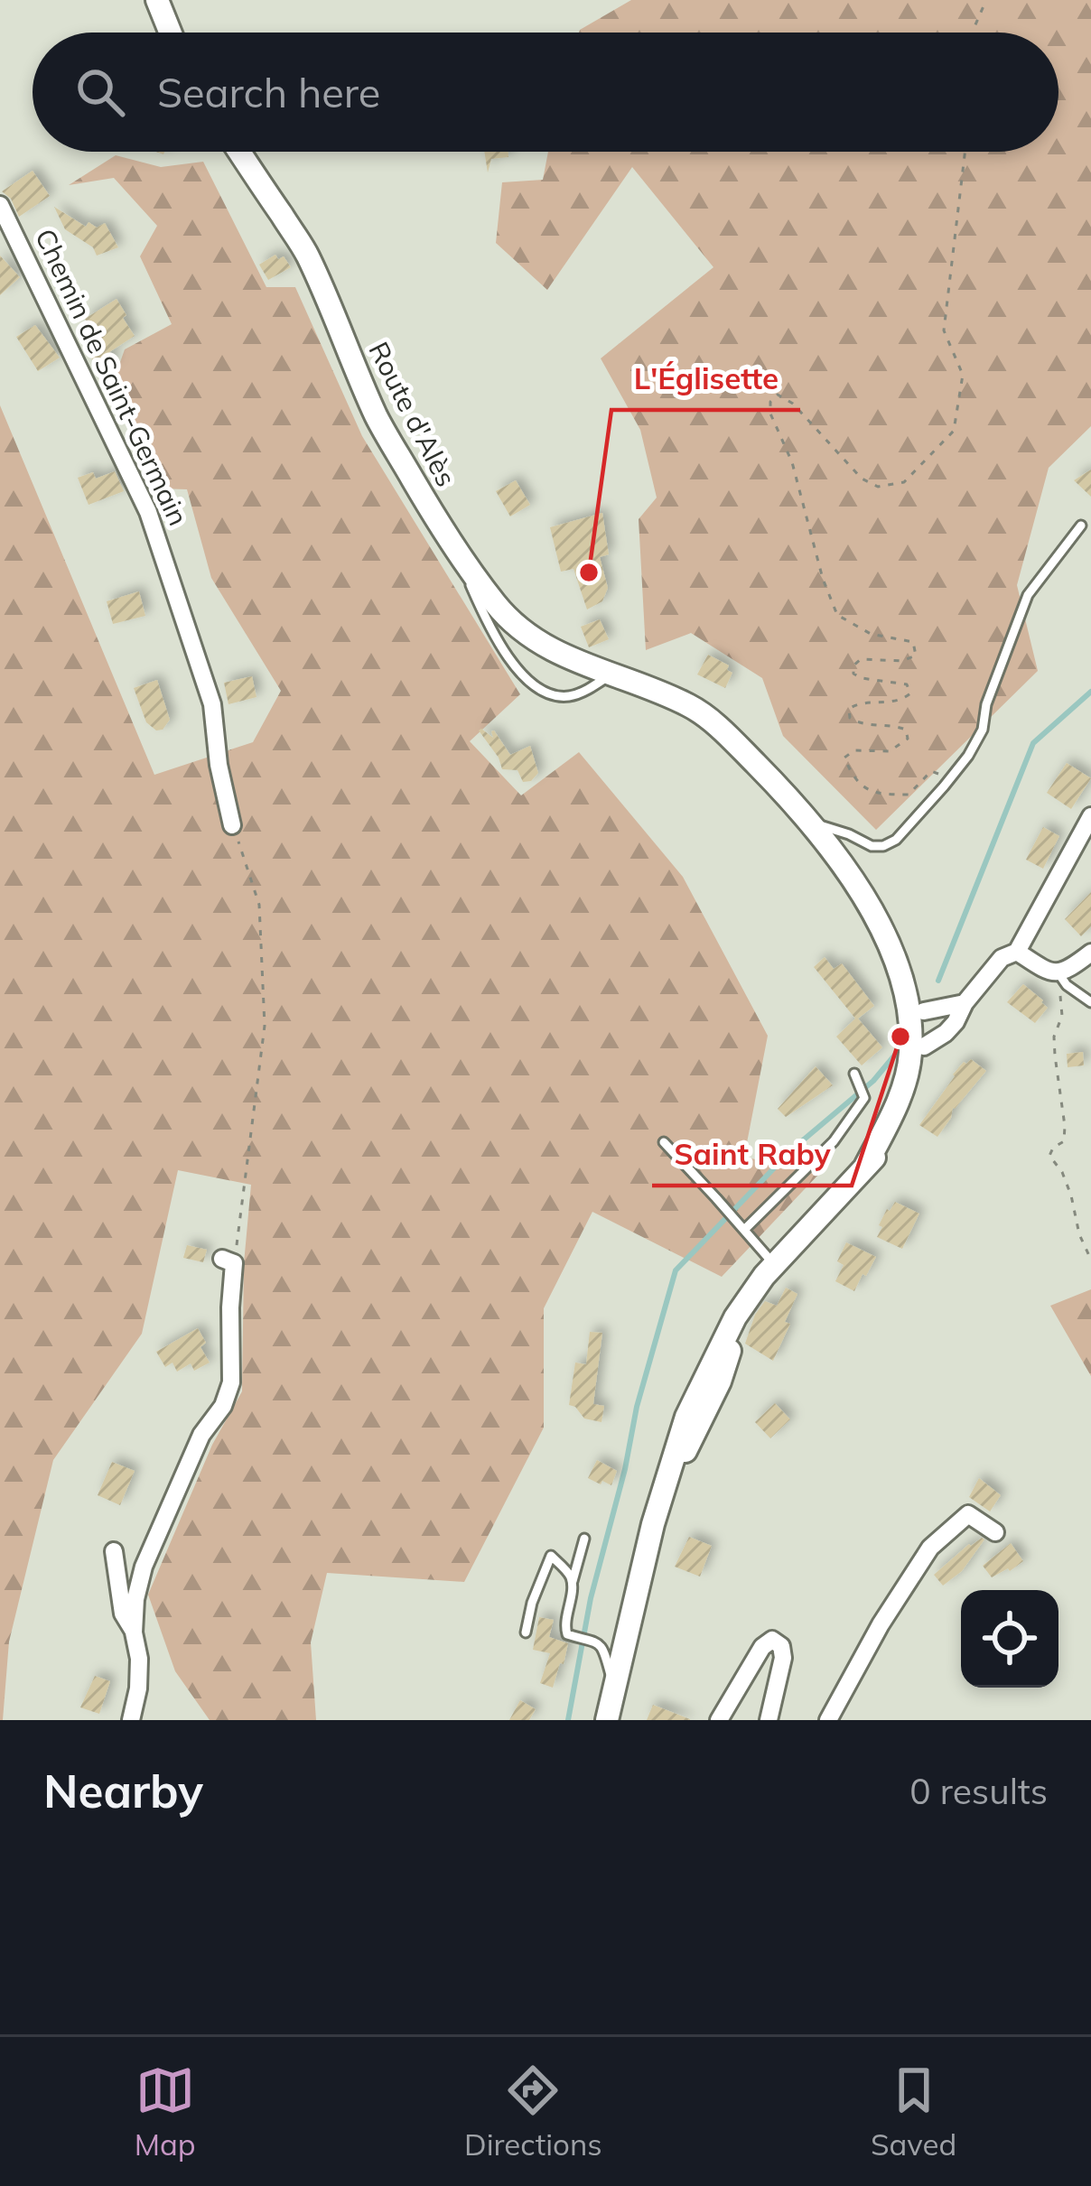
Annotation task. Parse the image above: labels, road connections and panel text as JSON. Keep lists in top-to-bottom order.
{
  "streets": {
    "main road": ["Route d'Alès"],
    "street": ["Chemin de Saint-Germain"]
  },
  "places": ["L'Églisette", "Saint Raby"],
  "page": {
    "search": "Search here",
    "heading": ["Nearby", "0 results"],
    "nav": ["Map", "Directions", "Saved"]
  }
}
